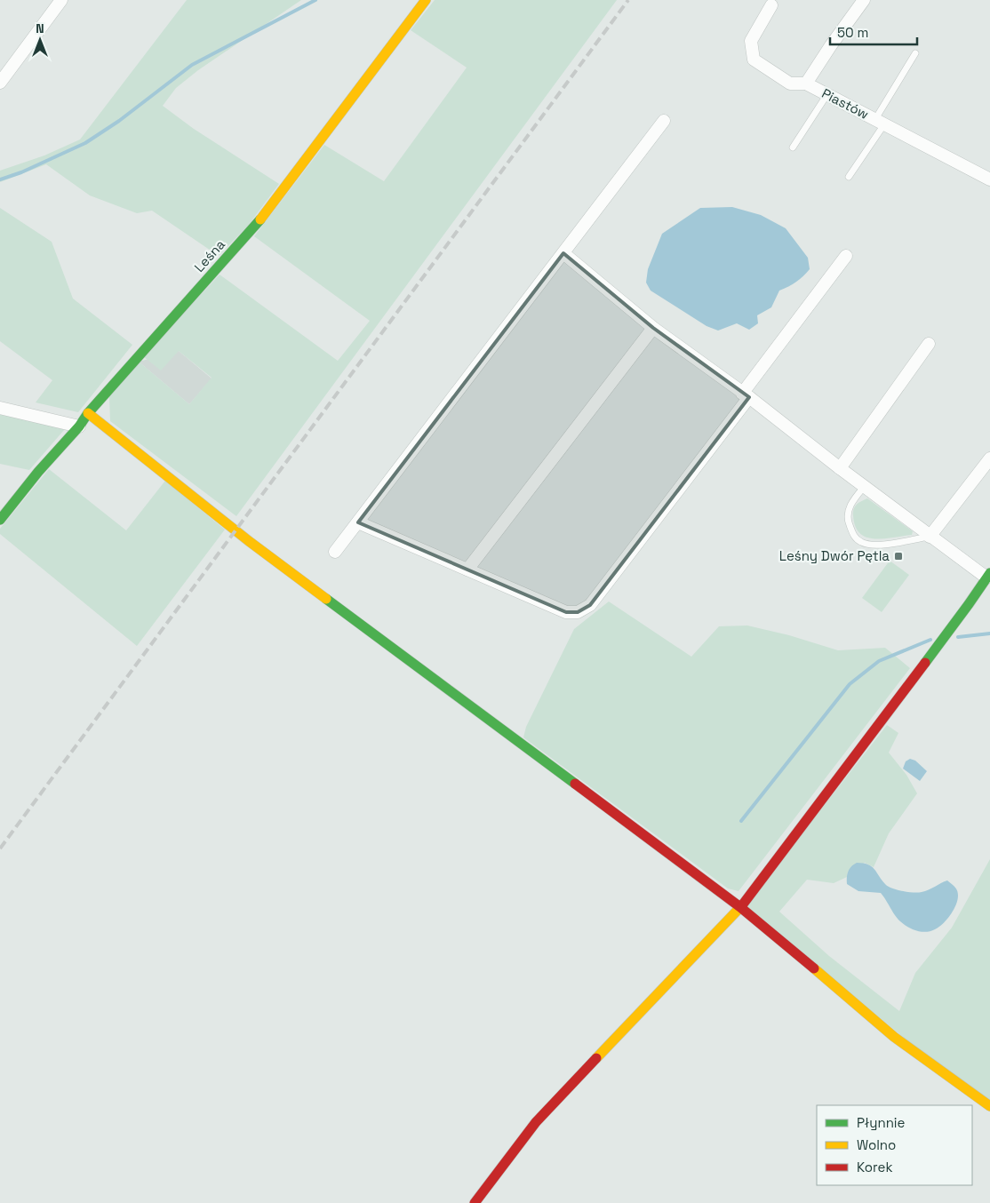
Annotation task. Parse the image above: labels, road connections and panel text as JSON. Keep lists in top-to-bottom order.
{
  "streets": {
    "street": ["Piastów", "Leśna"]
  },
  "places": {
    "transit": ["Leśny Dwór Pętla"]
  },
  "legend": ["Płynnie", "Wolno", "Korek"],
  "scale_bar": "50 m",
  "north": "top"
}
